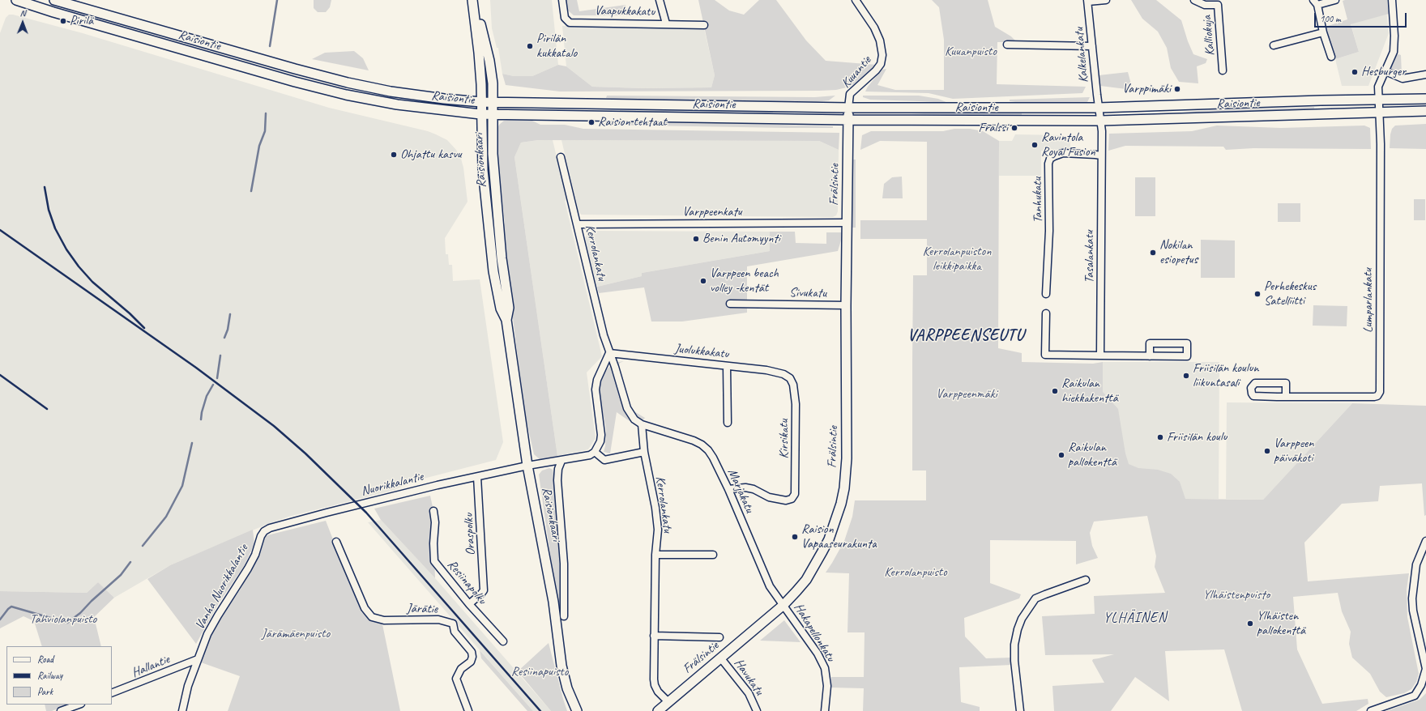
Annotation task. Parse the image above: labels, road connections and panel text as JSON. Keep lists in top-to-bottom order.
{
  "streets": {
    "main road": ["Raisiontie", "Raisionkaari", "Frälsintie"],
    "street": [
      "Vaapukkakatu",
      "Kalliokuja",
      "Kalkelankatu",
      "Kuuantie",
      "Tanhukatu",
      "Varppeenkatu",
      "Kerrolankatu",
      "Tasalankatu",
      "Sivukatu",
      "Lumparlankatu",
      "Juolukkakatu",
      "Kirsikatu",
      "Nuorikkalantie",
      "Marjakatu",
      "Oraspolku",
      "Resiinapolku",
      "Vanha Nuorikkalantie",
      "Järätie",
      "Hakapellonkatu",
      "Hallantie",
      "Havukatu"
    ]
  },
  "crossings": [
    ["Raisiontie", "Kalkelankatu"],
    ["Raisiontie", "Kuuantie"],
    ["Raisiontie", "Raisionkaari"],
    ["Raisiontie", "Frälsintie"],
    ["Raisiontie", "Tasalankatu"],
    ["Raisiontie", "Lumparlankatu"],
    ["Kalkelankatu", "Tasalankatu"],
    ["Kuuantie", "Frälsintie"],
    ["Raisionkaari", "Nuorikkalantie"],
    ["Frälsintie", "Varppeenkatu"],
    ["Frälsintie", "Kerrolankatu"],
    ["Frälsintie", "Sivukatu"],
    ["Frälsintie", "Marjakatu"],
    ["Frälsintie", "Hakapellonkatu"],
    ["Frälsintie", "Havukatu"],
    ["Tanhukatu", "Tasalankatu"],
    ["Varppeenkatu", "Kerrolankatu"],
    ["Kerrolankatu", "Juolukkakatu"],
    ["Kerrolankatu", "Marjakatu"],
    ["Juolukkakatu", "Kirsikatu"],
    ["Kirsikatu", "Marjakatu"],
    ["Nuorikkalantie", "Oraspolku"],
    ["Nuorikkalantie", "Vanha Nuorikkalantie"],
    ["Marjakatu", "Hakapellonkatu"],
    ["Oraspolku", "Resiinapolku"],
    ["Vanha Nuorikkalantie", "Hallantie"]
  ],
  "districts": ["VARPPEENSEUTU", "YLHÄINEN"],
  "parks": [
    "Kuuanpuisto",
    "Kerrolanpuiston leikkipaikka",
    "Varppeenmäki",
    "Kerrolanpuisto",
    "Ylhäistenpuisto",
    "Tahviolanpuisto",
    "Järämäenpuisto",
    "Resiinapuisto"
  ],
  "places": [
    "Pirilä",
    "Pirilän kukkatalo",
    "Hesburger",
    "Varppimäki",
    "Raision tehtaat",
    "Frälssi",
    "Ravintola Royal Fusion",
    "Ohjattu kasvu",
    "Benin Automyynti",
    "Nokilan esiopetus",
    "Varppeen beach volley -kentät",
    "Perhekeskus Satelliitti",
    "Friisilän koulun liikuntasali",
    "Raikulan hiekkakenttä",
    "Friisilän koulu",
    "Varppeen päiväkoti",
    "Raikulan pallokenttä",
    "Raision Vapaaseurakunta",
    "Ylhäisten pallokenttä"
  ],
  "legend": ["Road", "Railway", "Park"],
  "scale_bar": "100 m",
  "north": "top"
}
